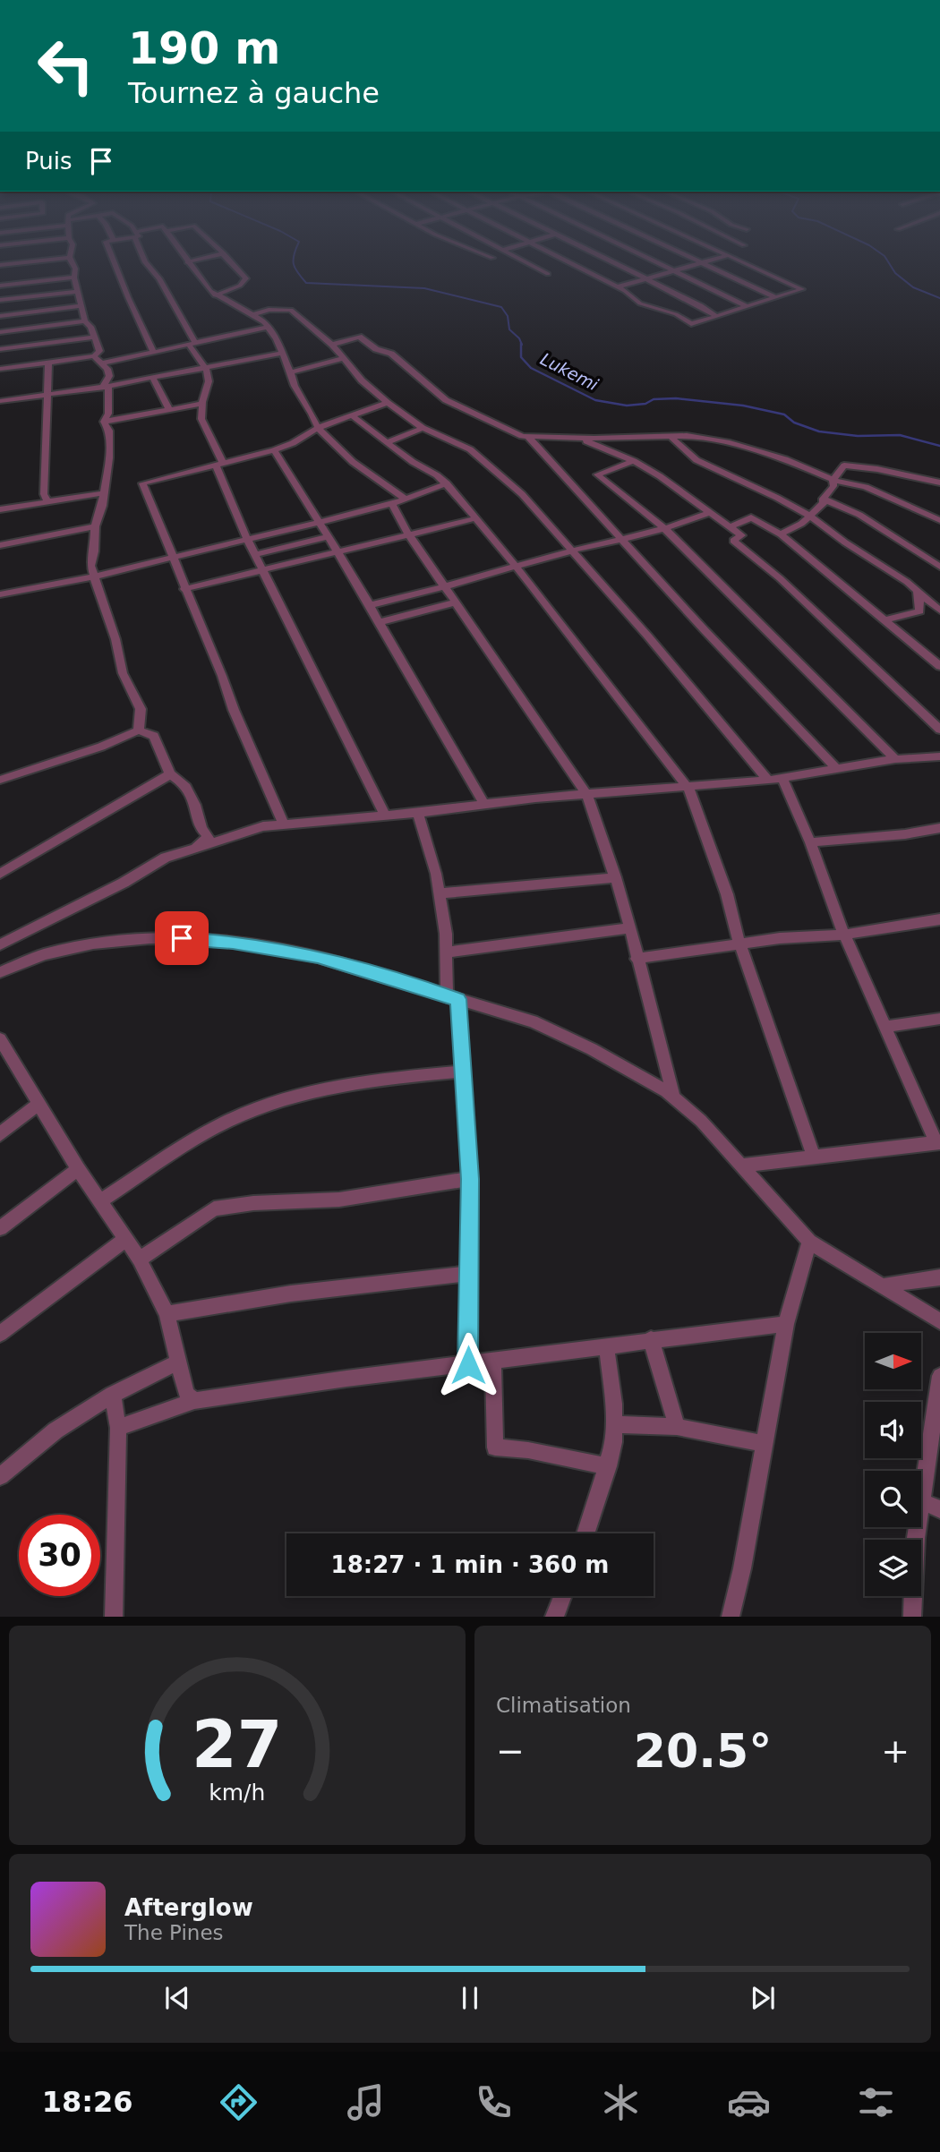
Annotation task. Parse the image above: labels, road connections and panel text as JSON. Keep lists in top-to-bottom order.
{
  "water": ["Lukemi"],
  "north": "right",
  "page": {
    "turn": ["190 m", "Tournez à gauche"],
    "then": "Puis",
    "limit": "30",
    "trip": "18:27 · 1 min · 360 m",
    "tile": "Climatisation",
    "heat": ["−", "20.5°", "+"],
    "song": ["Afterglow", "The Pines"],
    "tabs": "18:26",
    "gauge": ["27", "km/h"]
  }
}
